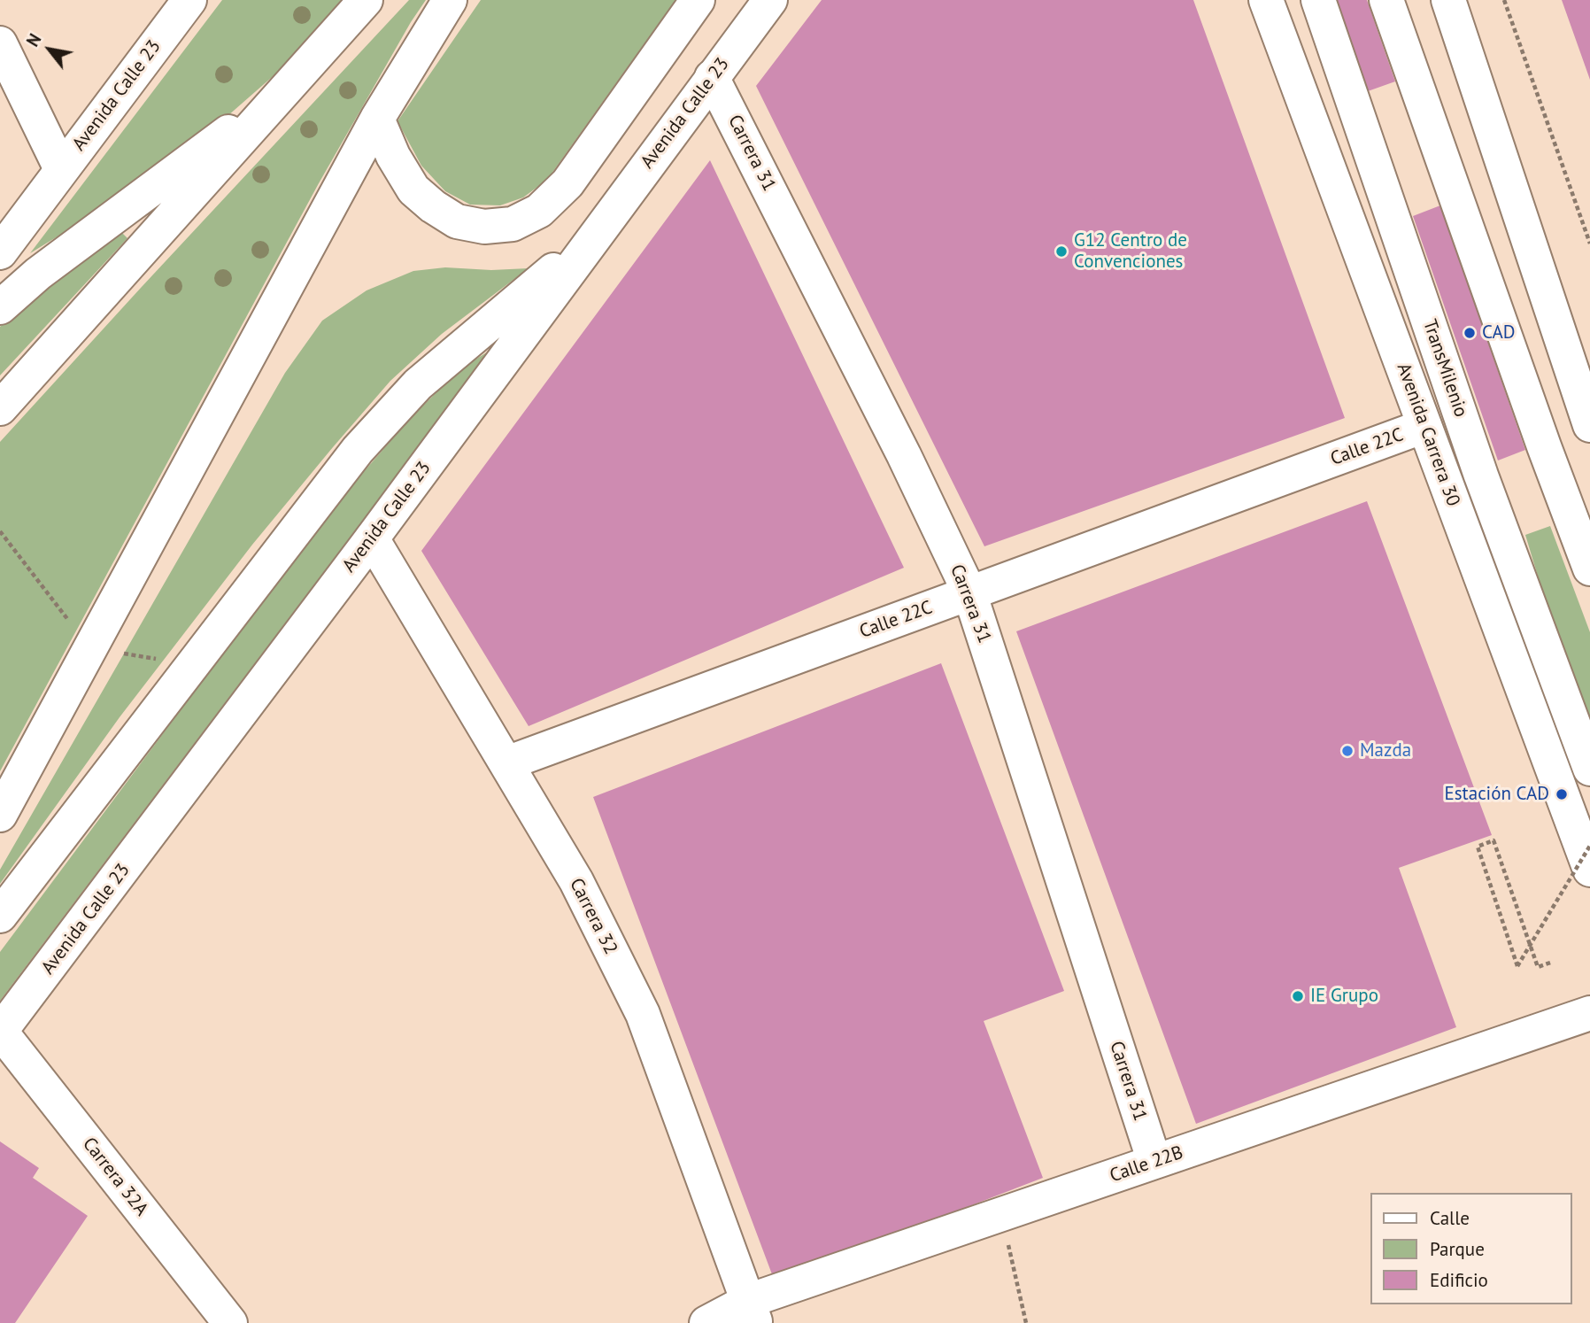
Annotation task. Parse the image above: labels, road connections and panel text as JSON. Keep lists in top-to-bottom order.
{
  "streets": {
    "main road": [
      "Avenida Calle 23",
      "Carrera 31",
      "TransMilenio",
      "Avenida Carrera 30",
      "Calle 22C",
      "Carrera 32",
      "Calle 22B",
      "Carrera 32A"
    ]
  },
  "crossings": [
    ["Avenida Calle 23", "Carrera 31"],
    ["Avenida Calle 23", "Carrera 32"],
    ["Avenida Calle 23", "Carrera 32A"],
    ["Carrera 31", "Calle 22C"],
    ["Carrera 31", "Calle 22B"],
    ["Avenida Carrera 30", "Calle 22C"],
    ["Calle 22C", "Carrera 32"],
    ["Carrera 32", "Calle 22B"]
  ],
  "places": [
    "G12 Centro de Convenciones",
    "CAD",
    "Mazda",
    "Estación CAD",
    "IE Grupo"
  ],
  "legend": ["Calle", "Parque", "Edificio"],
  "north": "top left"
}
